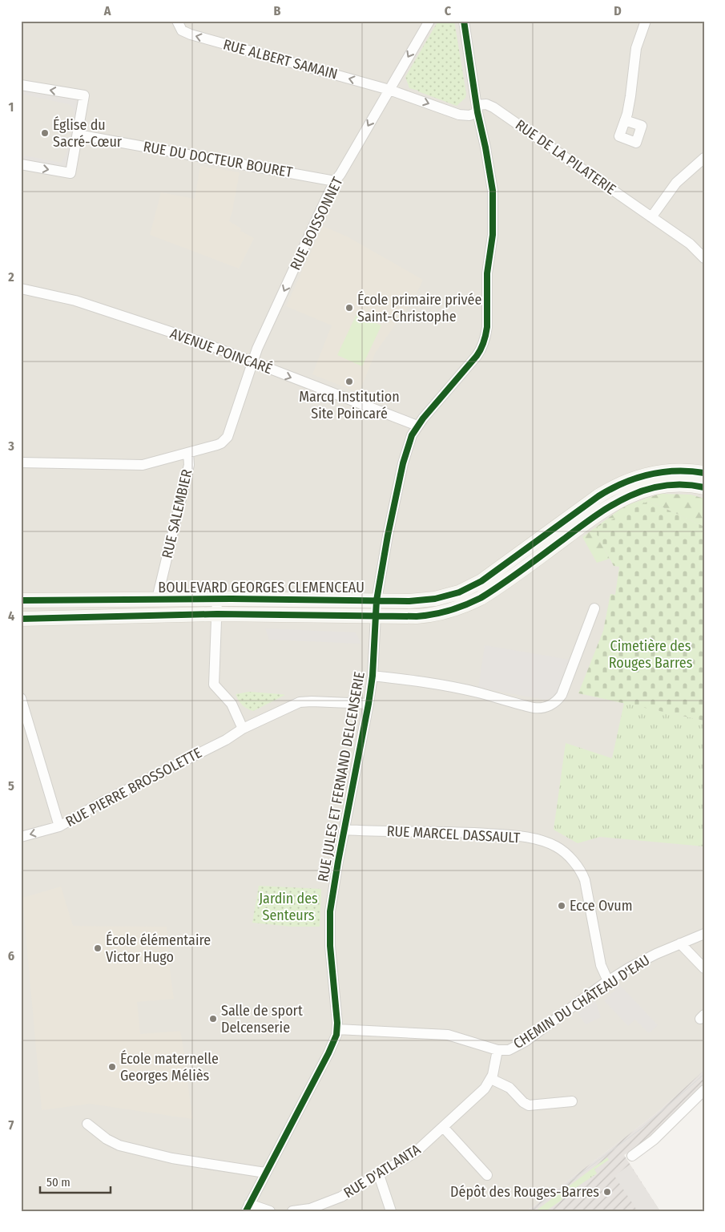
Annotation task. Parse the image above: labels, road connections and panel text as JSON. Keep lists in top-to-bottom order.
{
  "streets": {
    "main road": ["BOULEVARD GEORGES CLEMENCEAU"],
    "street": [
      "RUE ALBERT SAMAIN",
      "RUE DE LA PILATERIE",
      "RUE DU DOCTEUR BOURET",
      "RUE BOISSONNET",
      "AVENUE POINCARÉ",
      "RUE SALEMBIER",
      "RUE JULES ET FERNAND DELCENSERIE",
      "RUE PIERRE BROSSOLETTE",
      "RUE MARCEL DASSAULT",
      "CHEMIN DU CHÂTEAU D'EAU",
      "RUE D'ATLANTA"
    ]
  },
  "crossings": [
    ["RUE ALBERT SAMAIN", "RUE DE LA PILATERIE"],
    ["RUE ALBERT SAMAIN", "RUE BOISSONNET"],
    ["RUE ALBERT SAMAIN", "RUE JULES ET FERNAND DELCENSERIE"],
    ["RUE DE LA PILATERIE", "RUE JULES ET FERNAND DELCENSERIE"],
    ["RUE DU DOCTEUR BOURET", "RUE BOISSONNET"],
    ["RUE BOISSONNET", "AVENUE POINCARÉ"],
    ["RUE BOISSONNET", "RUE SALEMBIER"],
    ["AVENUE POINCARÉ", "RUE JULES ET FERNAND DELCENSERIE"],
    ["RUE SALEMBIER", "BOULEVARD GEORGES CLEMENCEAU"],
    ["BOULEVARD GEORGES CLEMENCEAU", "RUE JULES ET FERNAND DELCENSERIE"],
    ["RUE JULES ET FERNAND DELCENSERIE", "RUE PIERRE BROSSOLETTE"],
    ["RUE JULES ET FERNAND DELCENSERIE", "RUE MARCEL DASSAULT"],
    ["RUE JULES ET FERNAND DELCENSERIE", "CHEMIN DU CHÂTEAU D'EAU"],
    ["RUE MARCEL DASSAULT", "CHEMIN DU CHÂTEAU D'EAU"],
    ["CHEMIN DU CHÂTEAU D'EAU", "RUE D'ATLANTA"]
  ],
  "one_way": ["RUE BOISSONNET", "AVENUE POINCARÉ"],
  "parks": ["Cimetière des Rouges Barres", "Jardin des Senteurs"],
  "places": [
    "Église du Sacré-Cœur",
    "École primaire privée Saint-Christophe",
    "Marcq Institution Site Poincaré",
    "Ecce Ovum",
    "École élémentaire Victor Hugo",
    "Salle de sport Delcenserie",
    "École maternelle Georges Méliès",
    "Dépôt des Rouges-Barres"
  ],
  "scale_bar": "50 m",
  "grid": {
    "columns": [
      "A",
      "B",
      "C",
      "D"
    ],
    "rows": [
      "1",
      "2",
      "3",
      "4",
      "5",
      "6",
      "7"
    ]
  }
}
